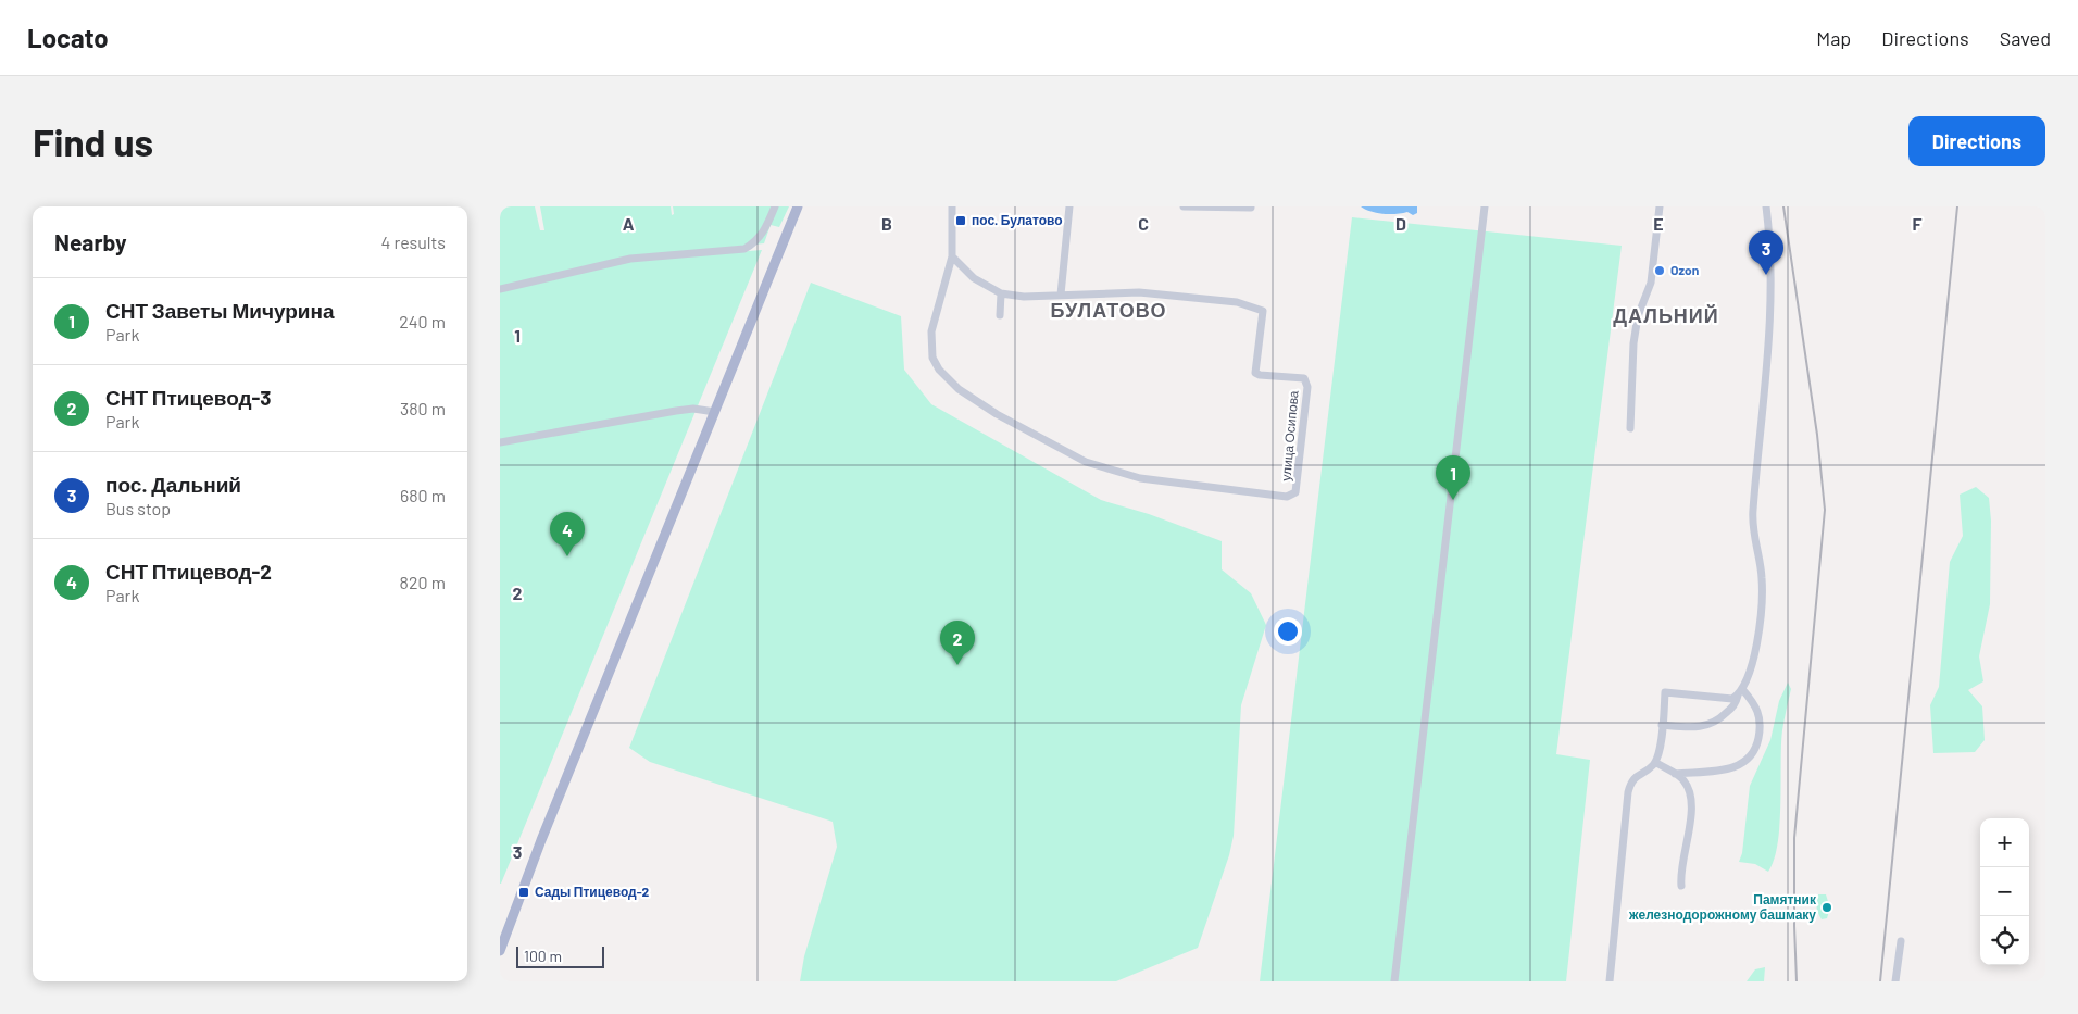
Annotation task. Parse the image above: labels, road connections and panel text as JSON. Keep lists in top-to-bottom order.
{
  "streets": {
    "street": ["улица Осипова"]
  },
  "districts": ["БУЛАТОВО", "ДАЛЬНИЙ"],
  "places": {
    "transit": ["пос. Булатово", "Сады Птицевод-2"],
    "other": ["Ozon", "Памятник железнодорожному башмаку"]
  },
  "scale_bar": "100 m",
  "page": {
    "header": "Locato",
    "nav": ["Map", "Directions", "Saved"],
    "buttons": "Directions",
    "title": "Find us",
    "heading": ["Nearby", "4 results"],
    "pins": [
      "3",
      "1",
      "4",
      "2"
    ],
    "list": [
      {
        "mark": "1",
        "name": "СНТ Заветы Мичурина",
        "note": "Park",
        "value": "240 m"
      },
      {
        "mark": "2",
        "name": "СНТ Птицевод-3",
        "note": "Park",
        "value": "380 m"
      },
      {
        "mark": "3",
        "name": "пос. Дальний",
        "note": "Bus stop",
        "value": "680 m"
      },
      {
        "mark": "4",
        "name": "СНТ Птицевод-2",
        "note": "Park",
        "value": "820 m"
      }
    ],
    "map_buttons": ["+", "−"],
    "scale": "100 m"
  },
  "grid": {
    "columns": [
      "A",
      "B",
      "C",
      "D",
      "E",
      "F"
    ],
    "rows": ["1", "2", "3"]
  }
}
